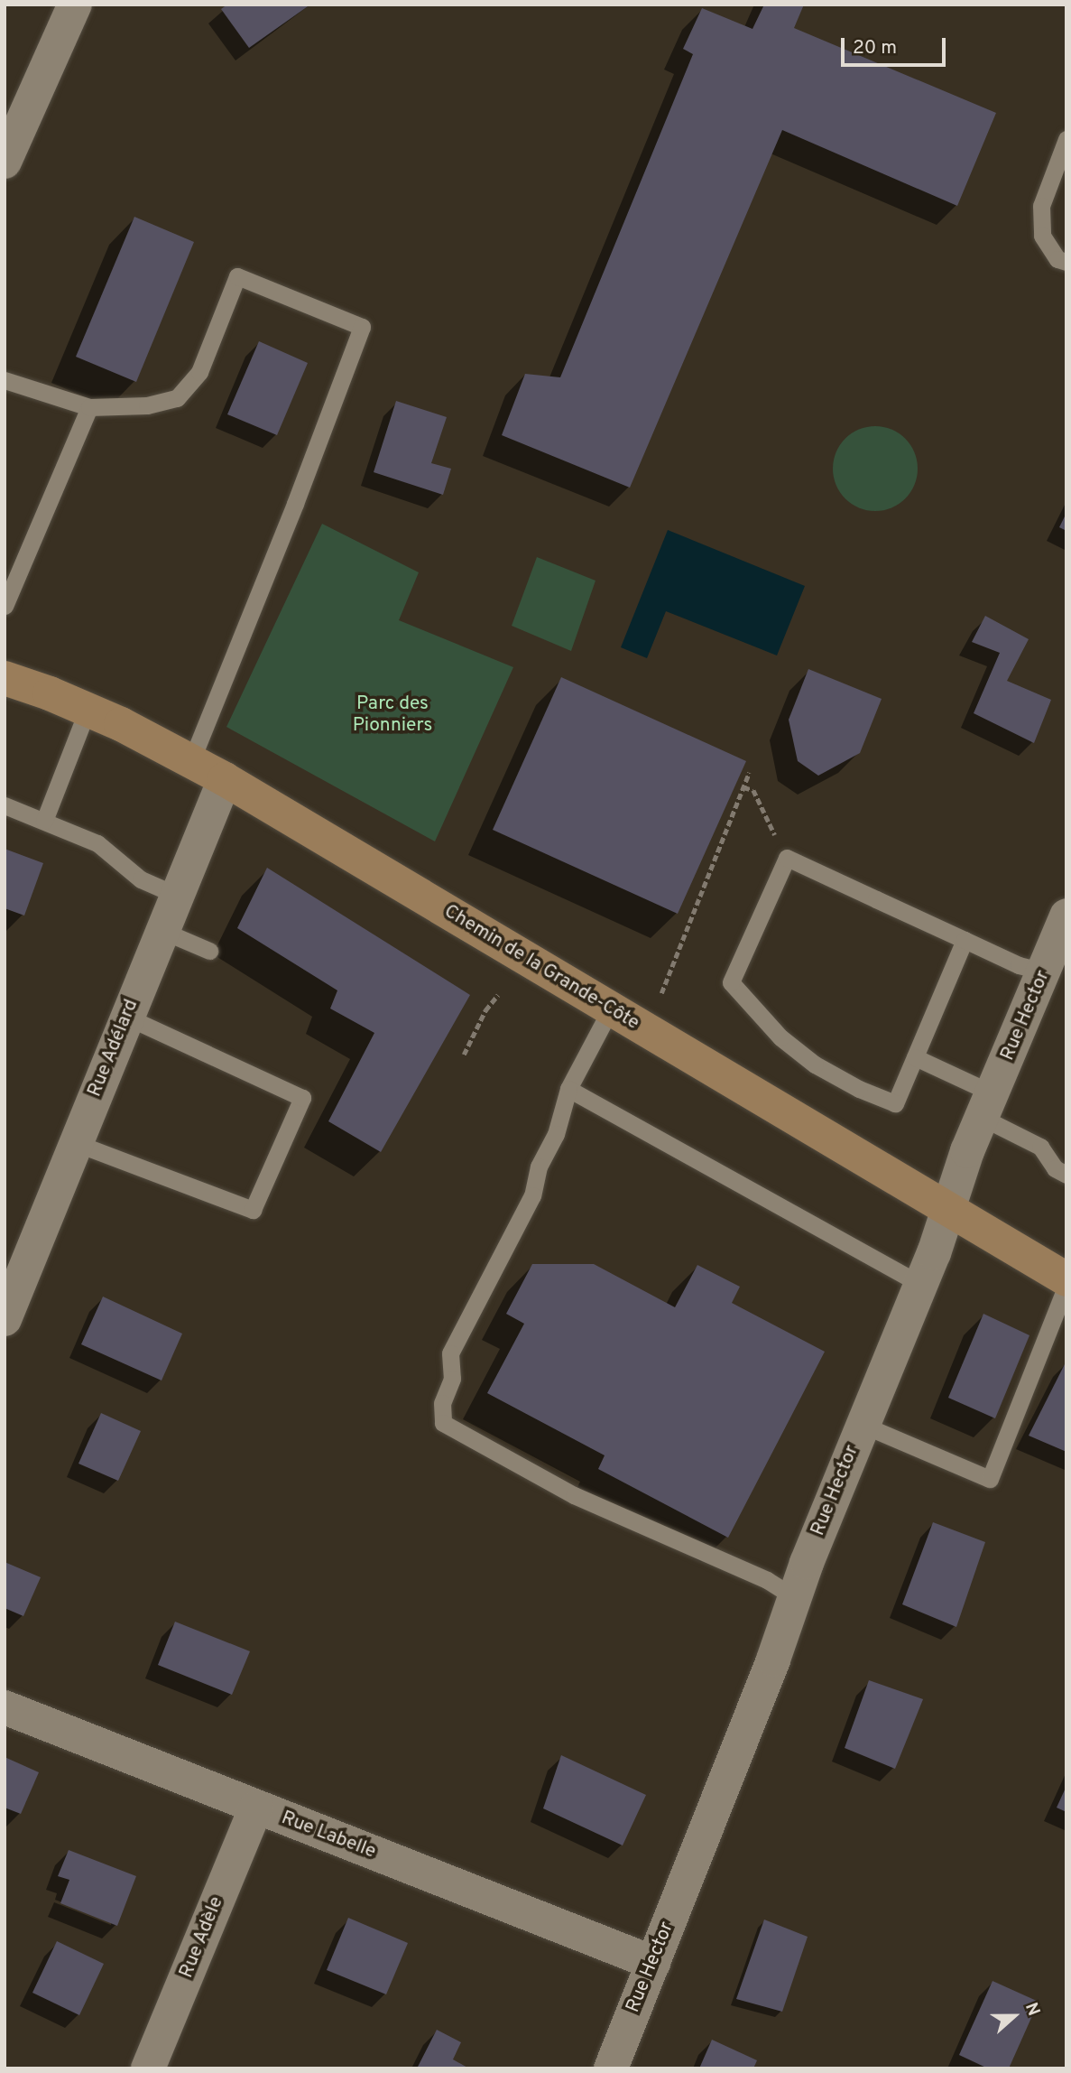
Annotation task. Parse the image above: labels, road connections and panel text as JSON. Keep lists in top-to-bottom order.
{
  "streets": {
    "main road": ["Chemin de la Grande-Côte"],
    "street": [
      "Rue Hector",
      "Rue Adélard",
      "Rue Labelle",
      "Rue Adèle"
    ]
  },
  "crossings": [
    ["Chemin de la Grande-Côte", "Rue Hector"],
    ["Chemin de la Grande-Côte", "Rue Adélard"],
    ["Rue Hector", "Rue Labelle"],
    ["Rue Labelle", "Rue Adèle"]
  ],
  "parks": ["Parc des Pionniers"],
  "scale_bar": "20 m",
  "north": "right"
}
